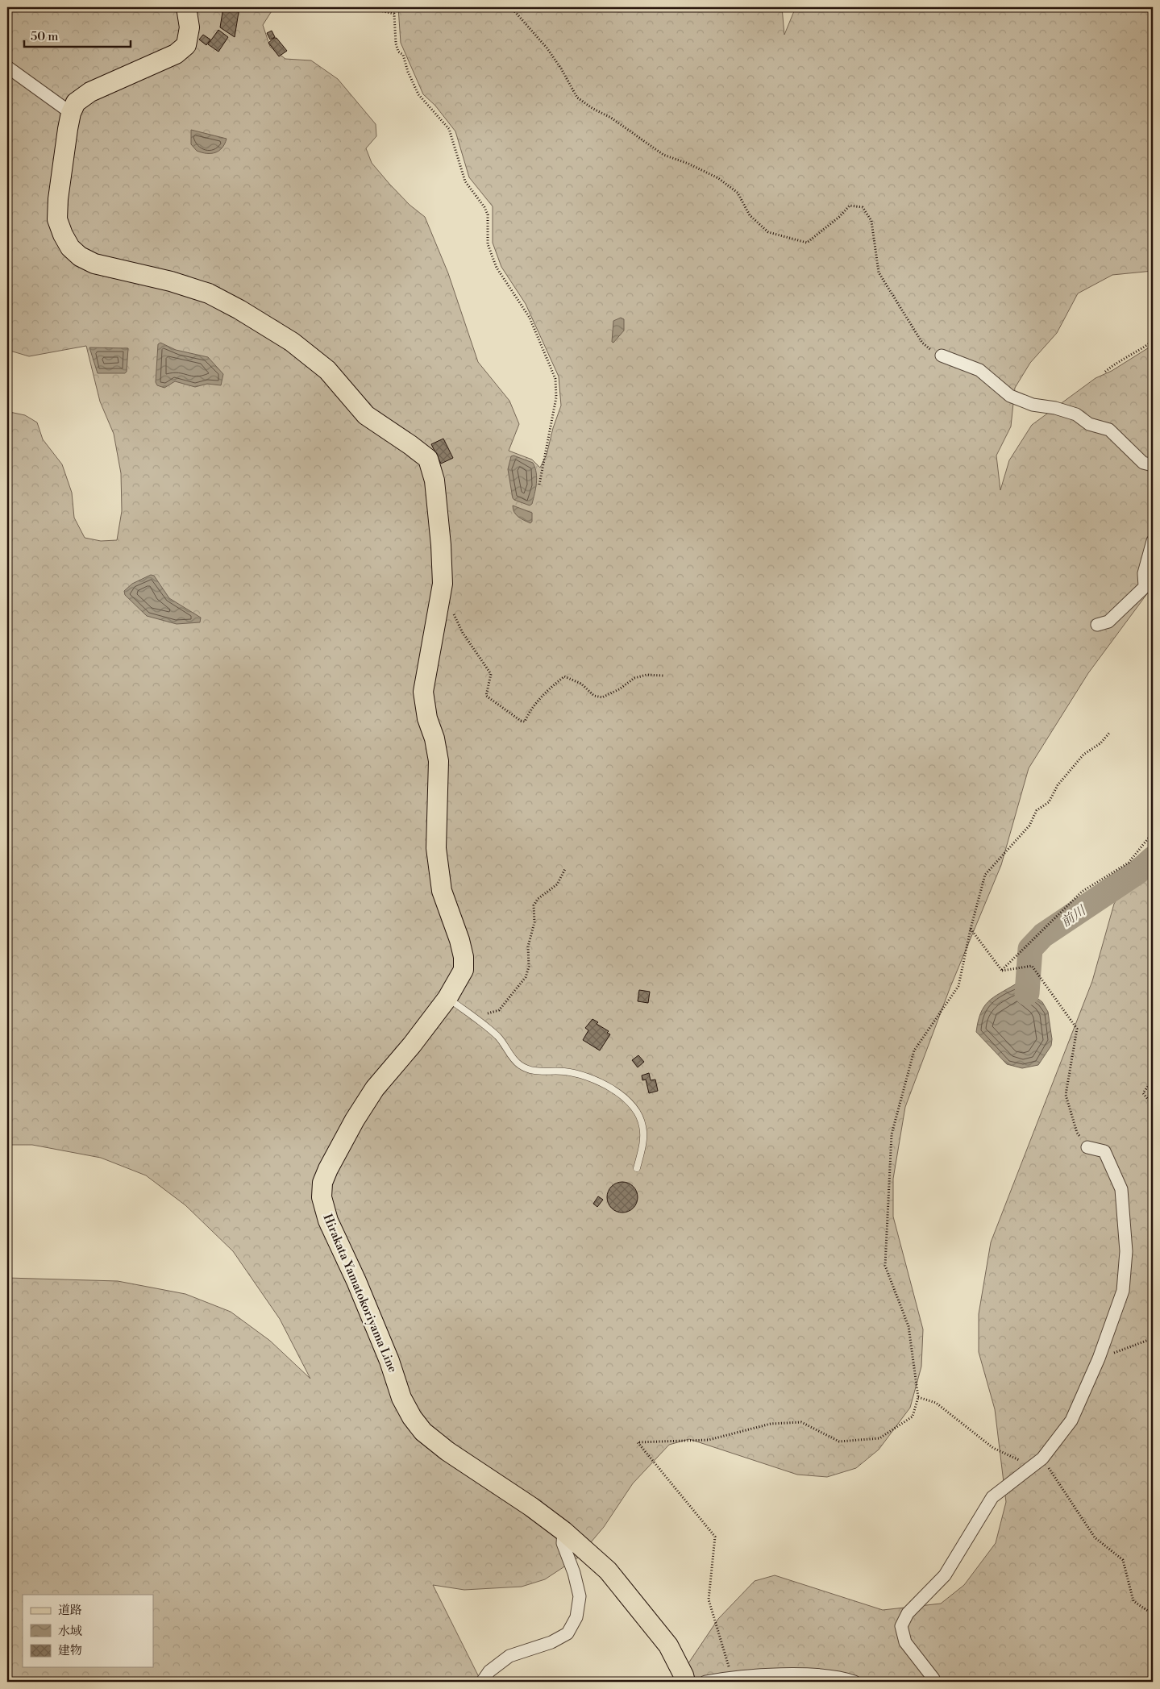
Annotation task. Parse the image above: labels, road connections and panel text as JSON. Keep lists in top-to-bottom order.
{
  "streets": {
    "main road": ["Hirakata Yamatokoriyama Line"]
  },
  "water": ["前川"],
  "legend": ["道路", "水域", "建物"],
  "scale_bar": "50 m"
}
